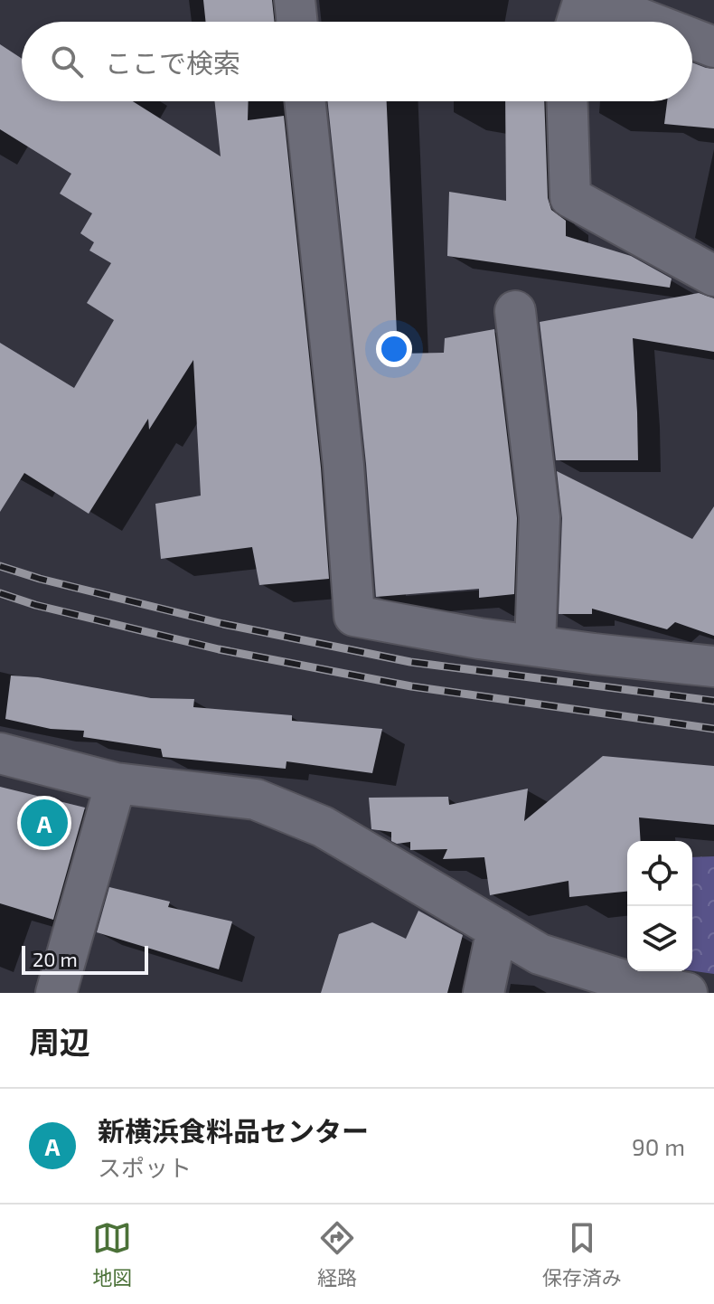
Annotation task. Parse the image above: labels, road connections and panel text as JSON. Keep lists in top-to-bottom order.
{
  "scale_bar": "20 m",
  "page": {
    "search": "ここで検索",
    "pins": "A",
    "scale": "20 m",
    "heading": "周辺",
    "list": [
      {
        "mark": "A",
        "name": "新横浜食料品センター",
        "note": "スポット",
        "value": "90 m"
      }
    ],
    "nav": ["地図", "経路", "保存済み"]
  }
}
